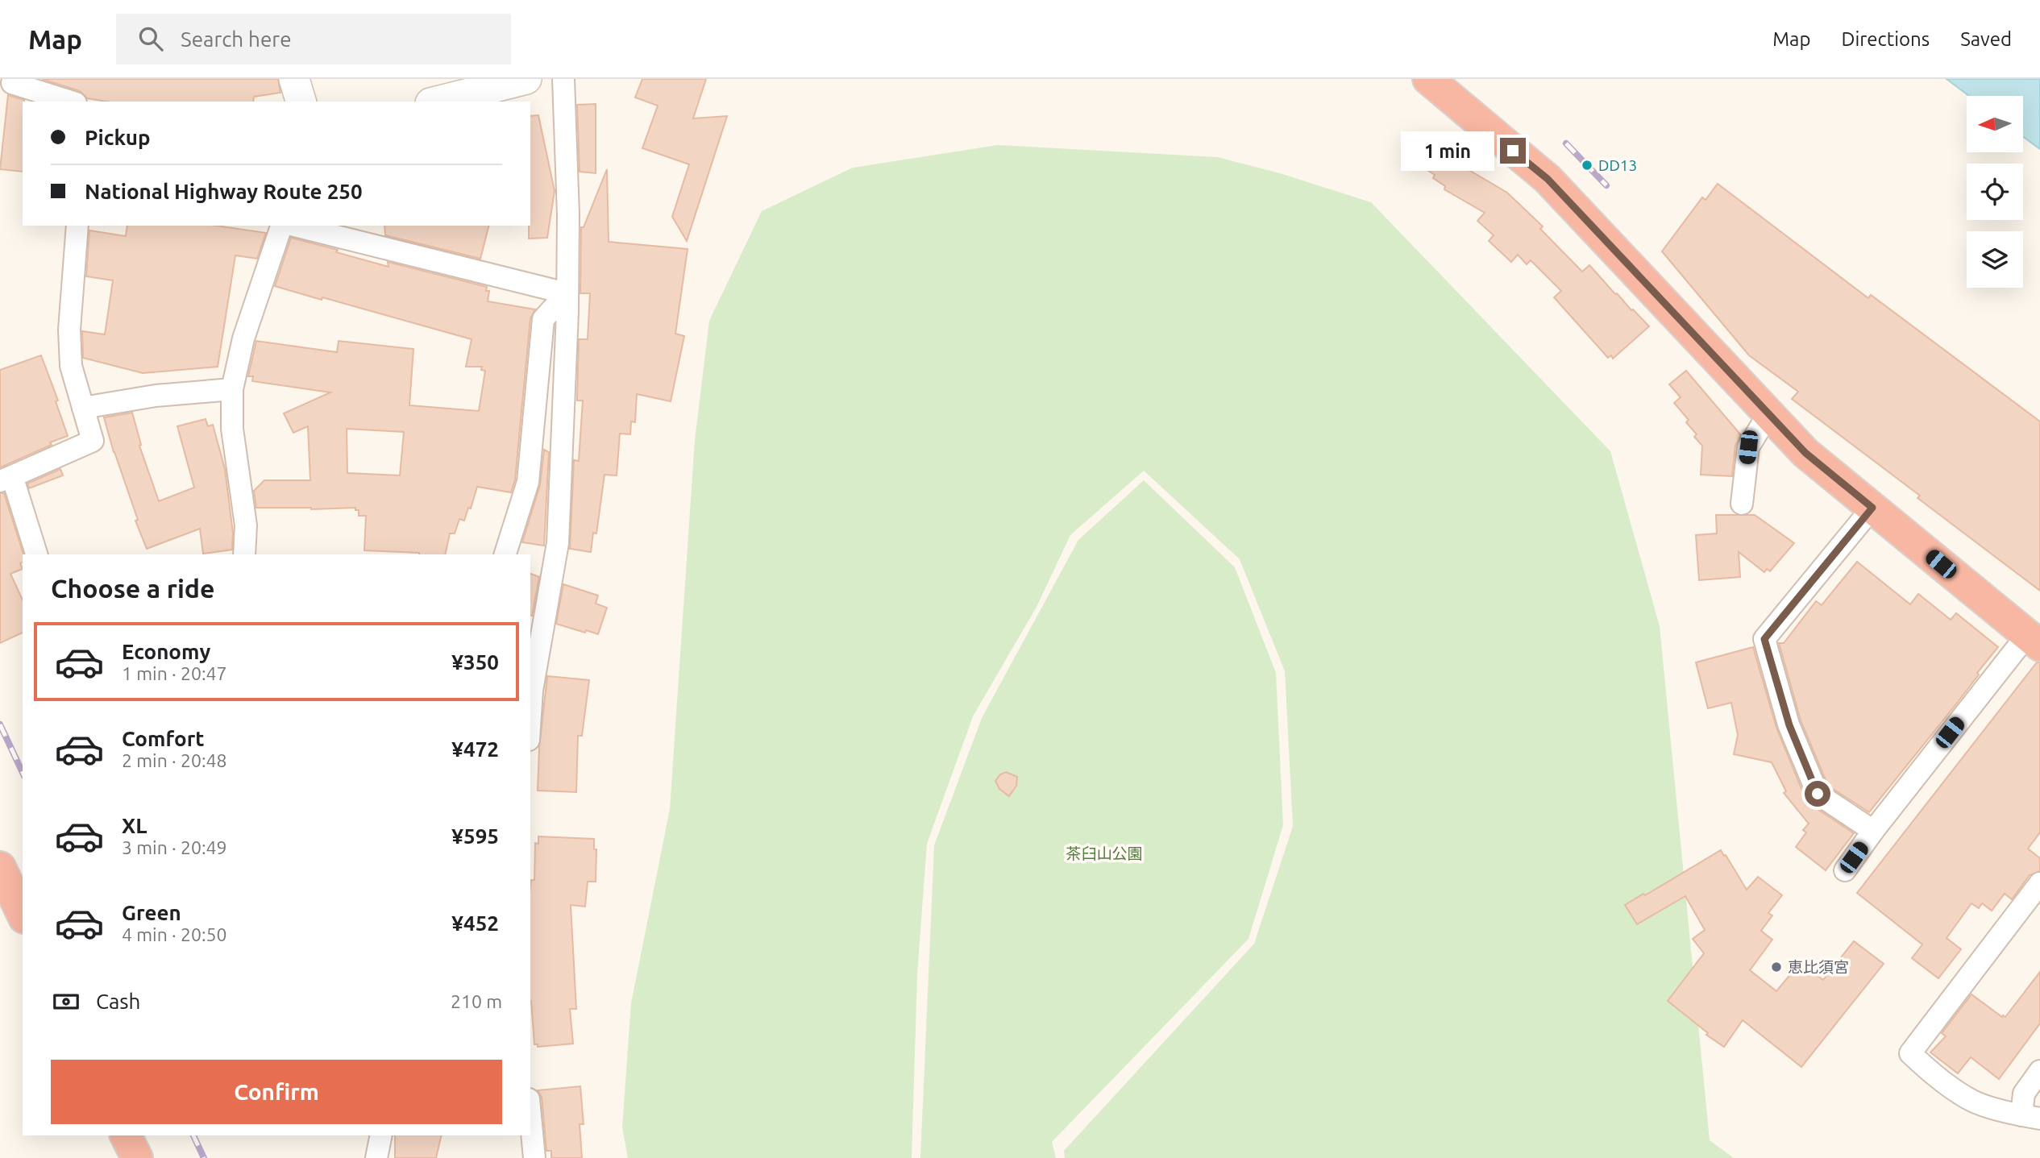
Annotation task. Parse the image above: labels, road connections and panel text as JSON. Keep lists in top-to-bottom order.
{
  "parks": ["茶臼山公園"],
  "places": ["DD13", "恵比須宮"],
  "north": "left",
  "page": {
    "header": "Map",
    "search": "Search here",
    "nav": ["Map", "Directions", "Saved"],
    "banner": ["Pickup", "National Highway Route 250"],
    "bubble": "1 min",
    "heading": "Choose a ride",
    "list": [
      {
        "name": "Economy",
        "note": "1 min · 20:47",
        "value": "¥350"
      },
      {
        "name": "Comfort",
        "note": "2 min · 20:48",
        "value": "¥472"
      },
      {
        "name": "XL",
        "note": "3 min · 20:49",
        "value": "¥595"
      },
      {
        "name": "Green",
        "note": "4 min · 20:50",
        "value": "¥452"
      }
    ],
    "pay": ["Cash", "210 m"],
    "buttons": "Confirm"
  }
}
